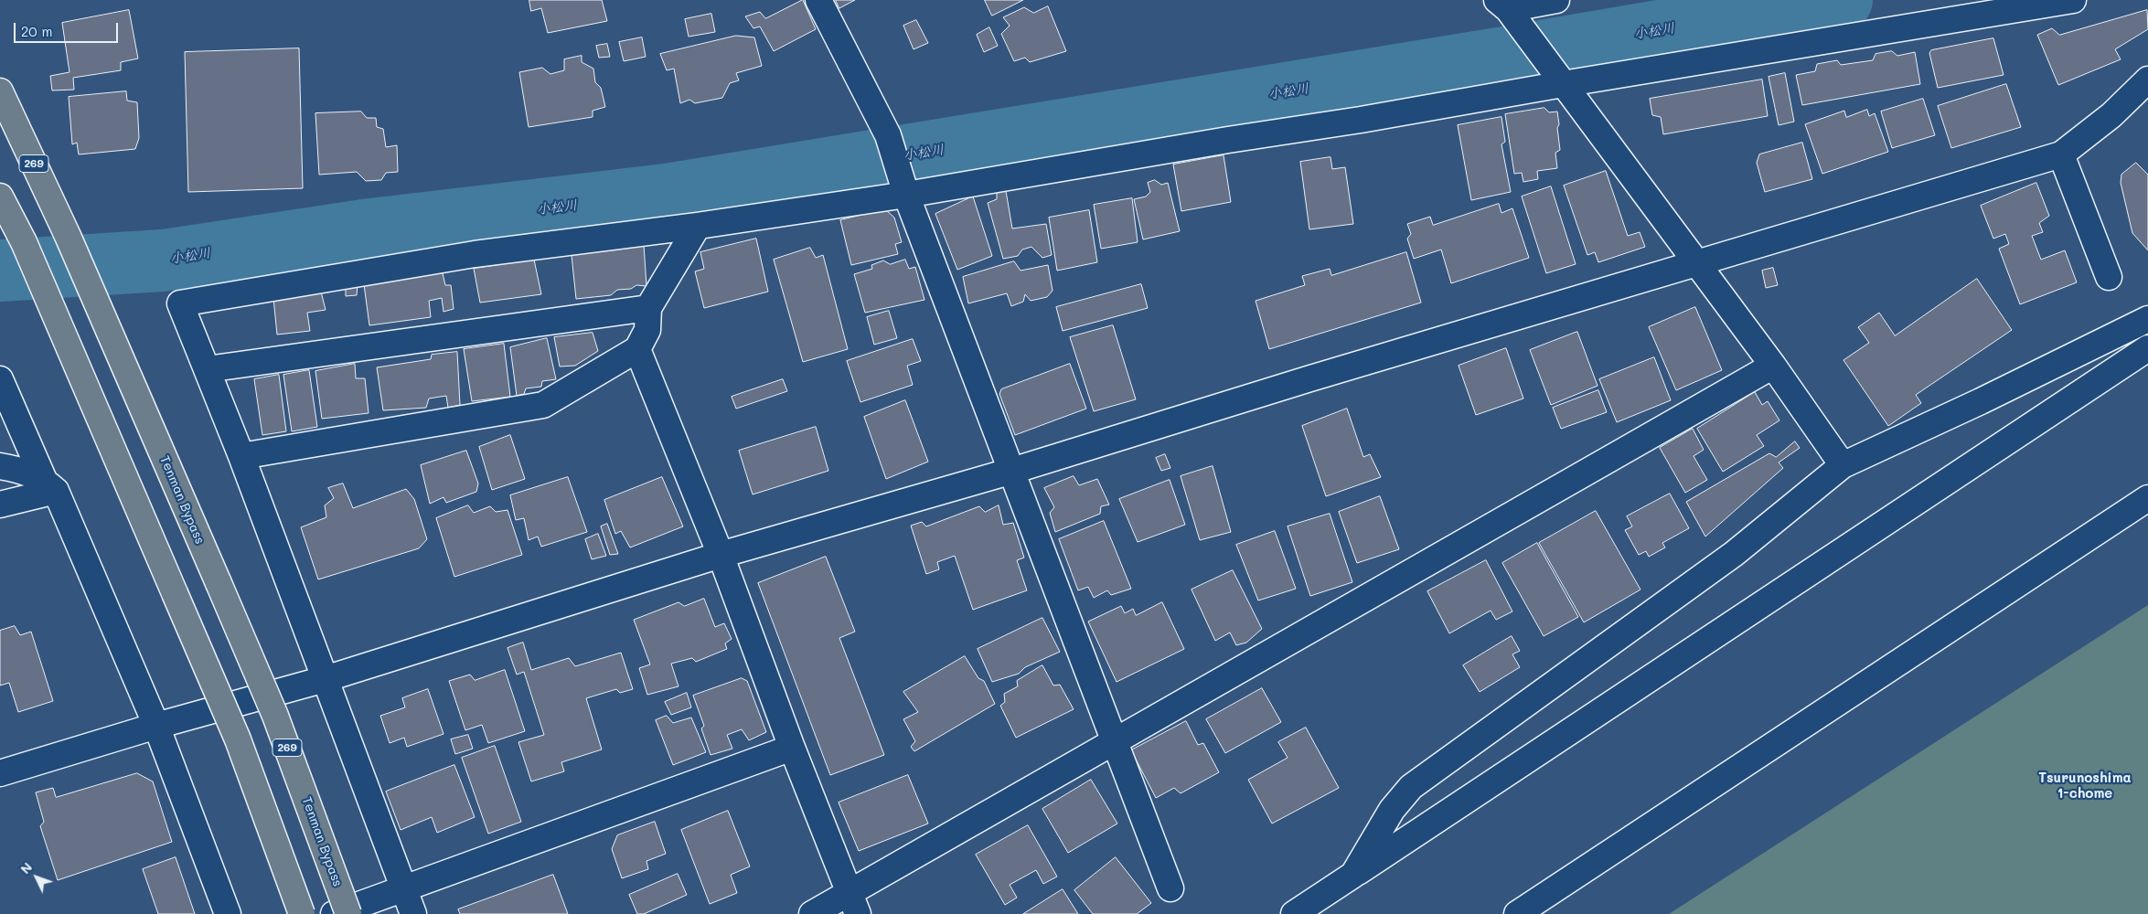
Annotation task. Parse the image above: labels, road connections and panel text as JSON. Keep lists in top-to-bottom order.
{
  "streets": {
    "highway": ["269", "Tenman Bypass"]
  },
  "districts": ["Tsurunoshima 1-chome"],
  "water": ["小松川"],
  "scale_bar": "20 m",
  "north": "top left"
}
